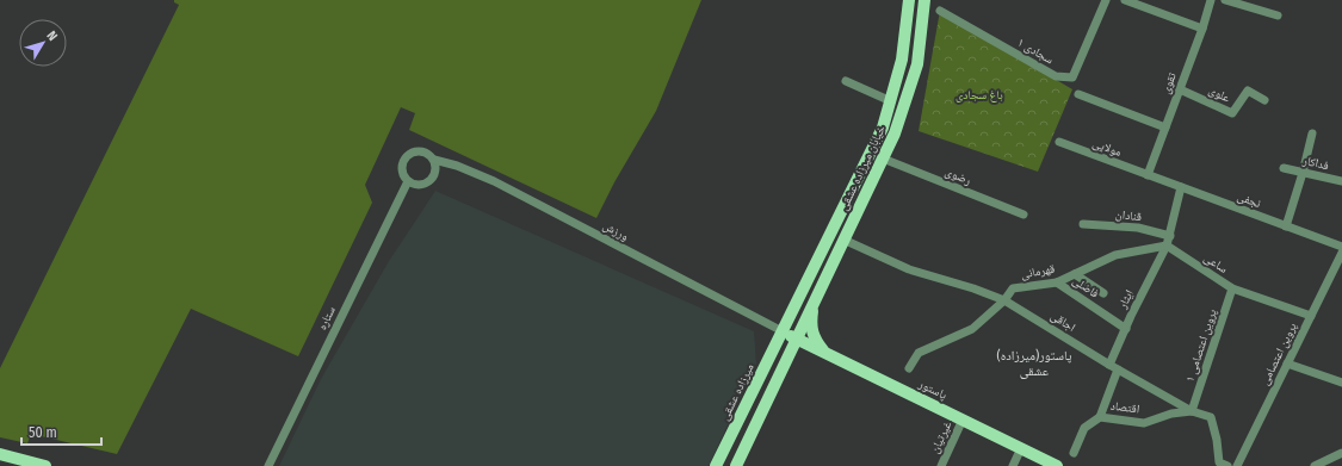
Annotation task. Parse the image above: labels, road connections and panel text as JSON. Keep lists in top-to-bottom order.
{
  "streets": {
    "main road": ["خیابان میرزاده عشقی", "پاستور", "میرزاده عشقی"],
    "street": [
      "سجادی ۱",
      "تقوی",
      "علوی",
      "مولایی",
      "فداکار",
      "رضوی",
      "نجفی",
      "قنادان",
      "ورزش",
      "ساعی",
      "قهرمانی",
      "فاضلی",
      "ایثار",
      "ستاره",
      "اجاقی",
      "پروین اعتصامی ۱",
      "پروین اعتصامی",
      "اقتصاد",
      "غیرتیان"
    ]
  },
  "crossings": [
    ["تقوی", "علوی"],
    ["تقوی", "مولایی"],
    ["تقوی", "نجفی"],
    ["مولایی", "نجفی"],
    ["خیابان میرزاده عشقی", "رضوی"],
    ["خیابان میرزاده عشقی", "ورزش"],
    ["خیابان میرزاده عشقی", "اجاقی"],
    ["خیابان میرزاده عشقی", "پاستور"],
    ["خیابان میرزاده عشقی", "میرزاده عشقی"],
    ["ورزش", "ستاره"],
    ["ورزش", "پاستور"],
    ["ورزش", "میرزاده عشقی"],
    ["ساعی", "قهرمانی"],
    ["ساعی", "ایثار"],
    ["ساعی", "پروین اعتصامی ۱"],
    ["ساعی", "پروین اعتصامی"],
    ["قهرمانی", "فاضلی"],
    ["قهرمانی", "ایثار"],
    ["قهرمانی", "اجاقی"],
    ["فاضلی", "ایثار"],
    ["ایثار", "اجاقی"],
    ["ایثار", "اقتصاد"],
    ["اجاقی", "پروین اعتصامی ۱"],
    ["اجاقی", "اقتصاد"],
    ["پروین اعتصامی ۱", "اقتصاد"],
    ["پاستور", "میرزاده عشقی"],
    ["پاستور", "غیرتیان"]
  ],
  "districts": ["(پاستور(میرزاده عشقی"],
  "parks": ["باغ سجادی"],
  "scale_bar": "50 m",
  "north": "top right"
}
